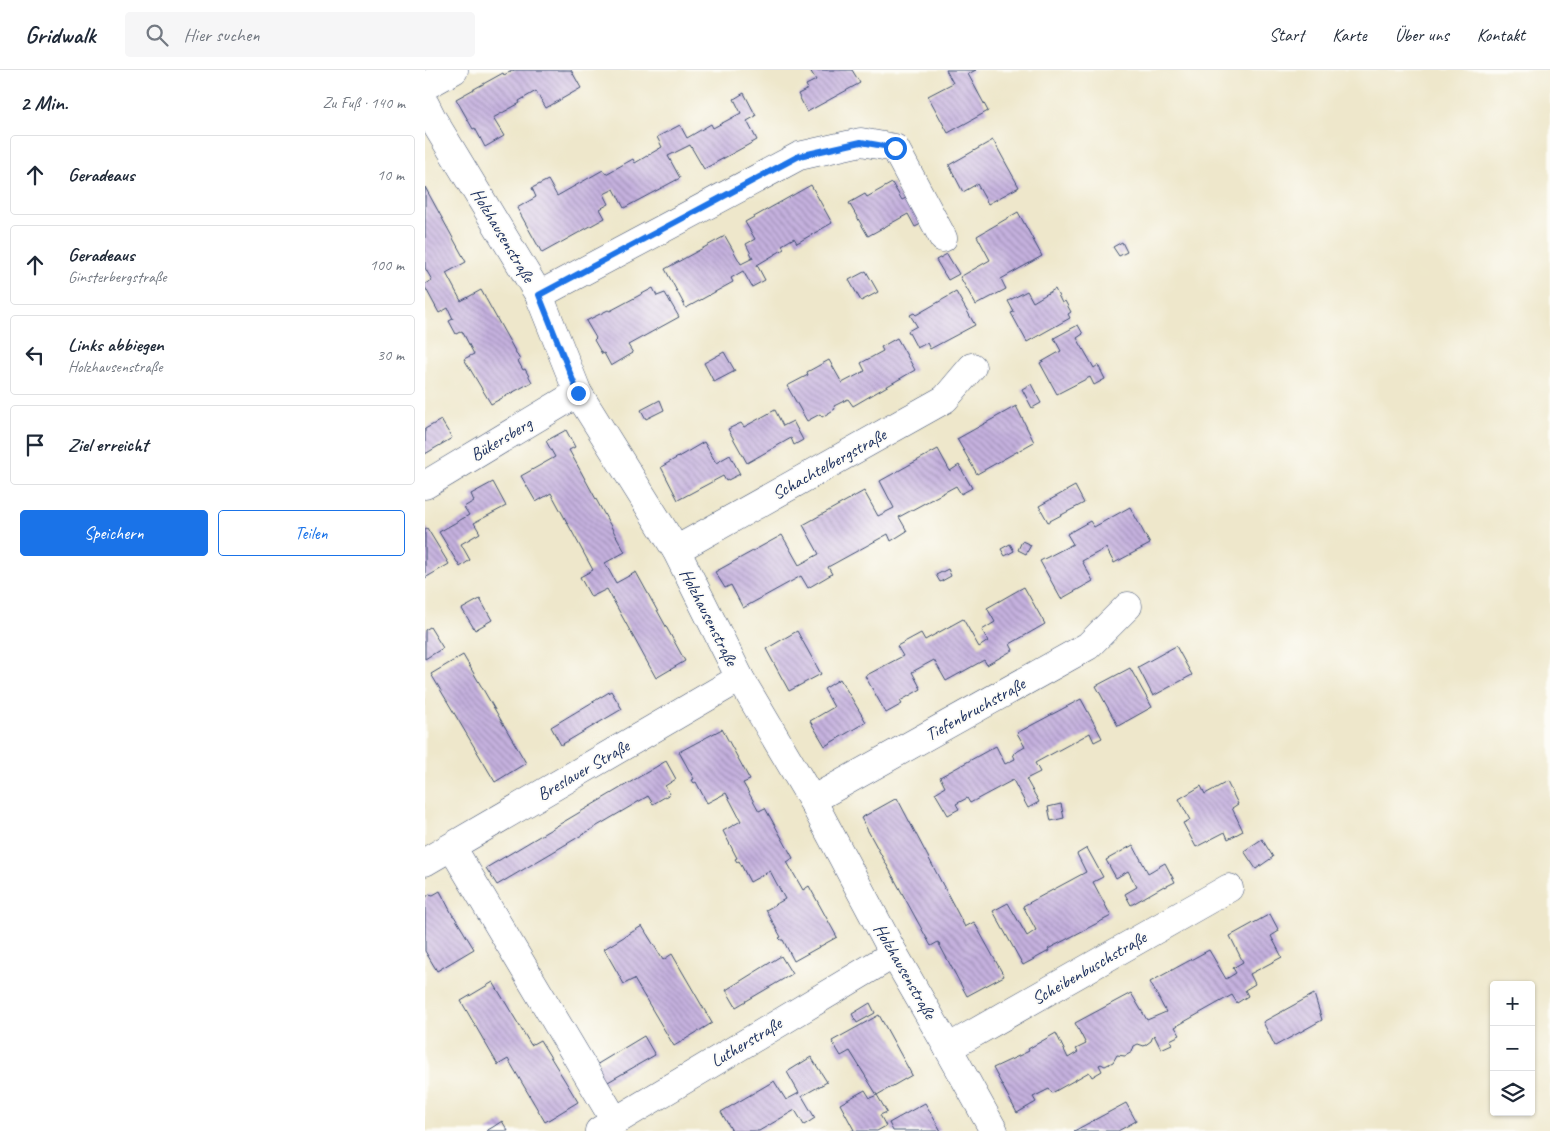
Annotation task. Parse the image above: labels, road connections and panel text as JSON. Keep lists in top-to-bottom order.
{
  "streets": {
    "street": [
      "Holzhausenstraße",
      "Bükersberg",
      "Schachtelbergstraße",
      "Tiefenbruchstraße",
      "Breslauer Straße",
      "Scheibenbuschstraße",
      "Lutherstraße"
    ]
  },
  "crossings": [
    ["Holzhausenstraße", "Bükersberg"],
    ["Holzhausenstraße", "Schachtelbergstraße"],
    ["Holzhausenstraße", "Tiefenbruchstraße"],
    ["Holzhausenstraße", "Breslauer Straße"],
    ["Holzhausenstraße", "Scheibenbuschstraße"],
    ["Holzhausenstraße", "Lutherstraße"]
  ],
  "page": {
    "header": "Gridwalk",
    "search": "Hier suchen",
    "nav": [
      "Start",
      "Karte",
      "Über uns",
      "Kontakt"
    ],
    "heading": ["2 Min.", "Zu Fuß · 140 m"],
    "list": [
      ["Geradeaus", "10 m"],
      ["Geradeaus", "Ginsterbergstraße", "100 m"],
      ["Links abbiegen", "Holzhausenstraße", "30 m"],
      "Ziel erreicht"
    ],
    "buttons": ["Speichern", "Teilen"],
    "map_buttons": ["+", "−"]
  }
}
